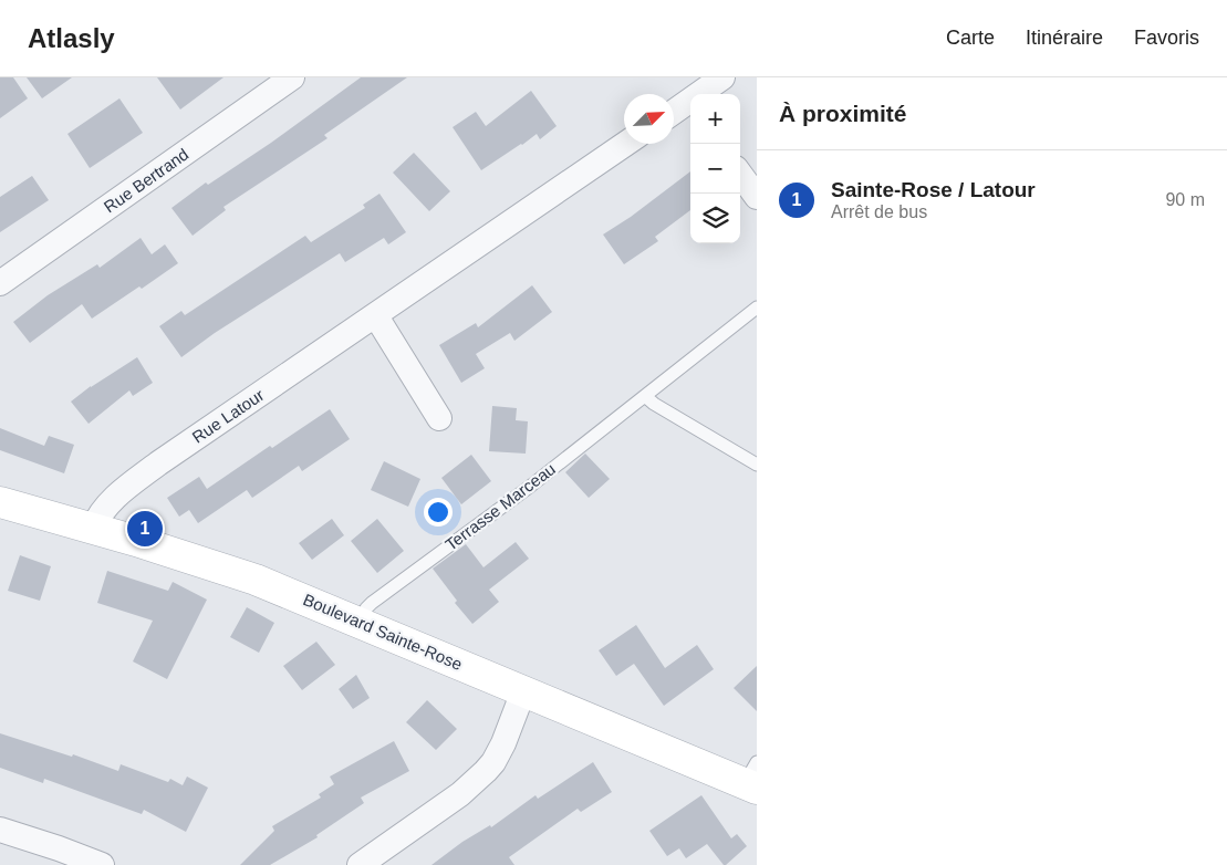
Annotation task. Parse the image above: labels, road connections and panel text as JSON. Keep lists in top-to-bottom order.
{
  "streets": {
    "street": ["Rue Bertrand", "Rue Latour", "Boulevard Sainte-Rose"],
    "lane": ["Terrasse Marceau"]
  },
  "crossings": [
    ["Rue Latour", "Boulevard Sainte-Rose"],
    ["Terrasse Marceau", "Boulevard Sainte-Rose"]
  ],
  "north": "top right",
  "page": {
    "header": "Atlasly",
    "nav": ["Carte", "Itinéraire", "Favoris"],
    "heading": "À proximité",
    "map_buttons": ["+", "−"],
    "list": [
      {
        "mark": "1",
        "name": "Sainte-Rose / Latour",
        "note": "Arrêt de bus",
        "value": "90 m"
      }
    ],
    "pins": "1"
  }
}
